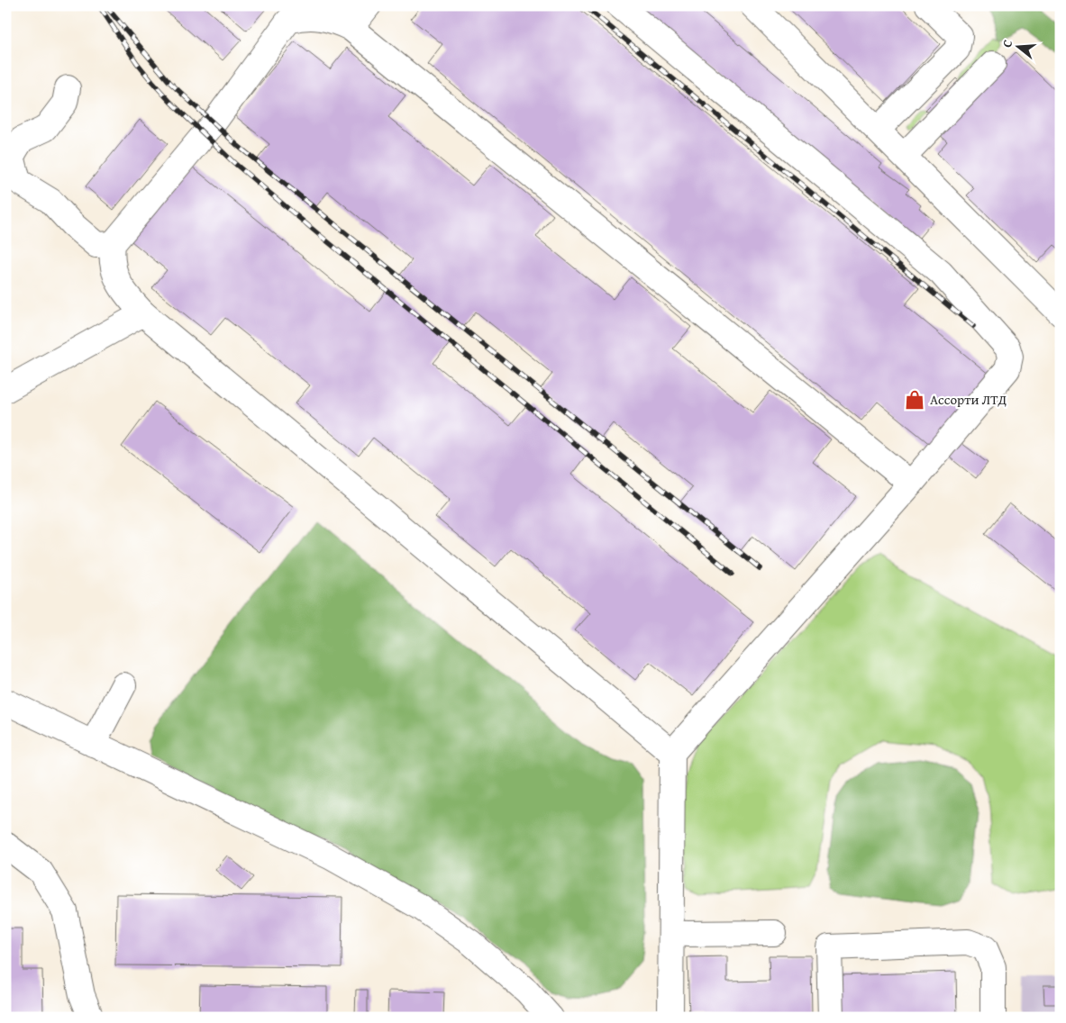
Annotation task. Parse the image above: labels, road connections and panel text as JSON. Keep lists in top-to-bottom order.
{
  "places": {
    "shop": ["Ассорти ЛТД"]
  },
  "north": "left"
}
